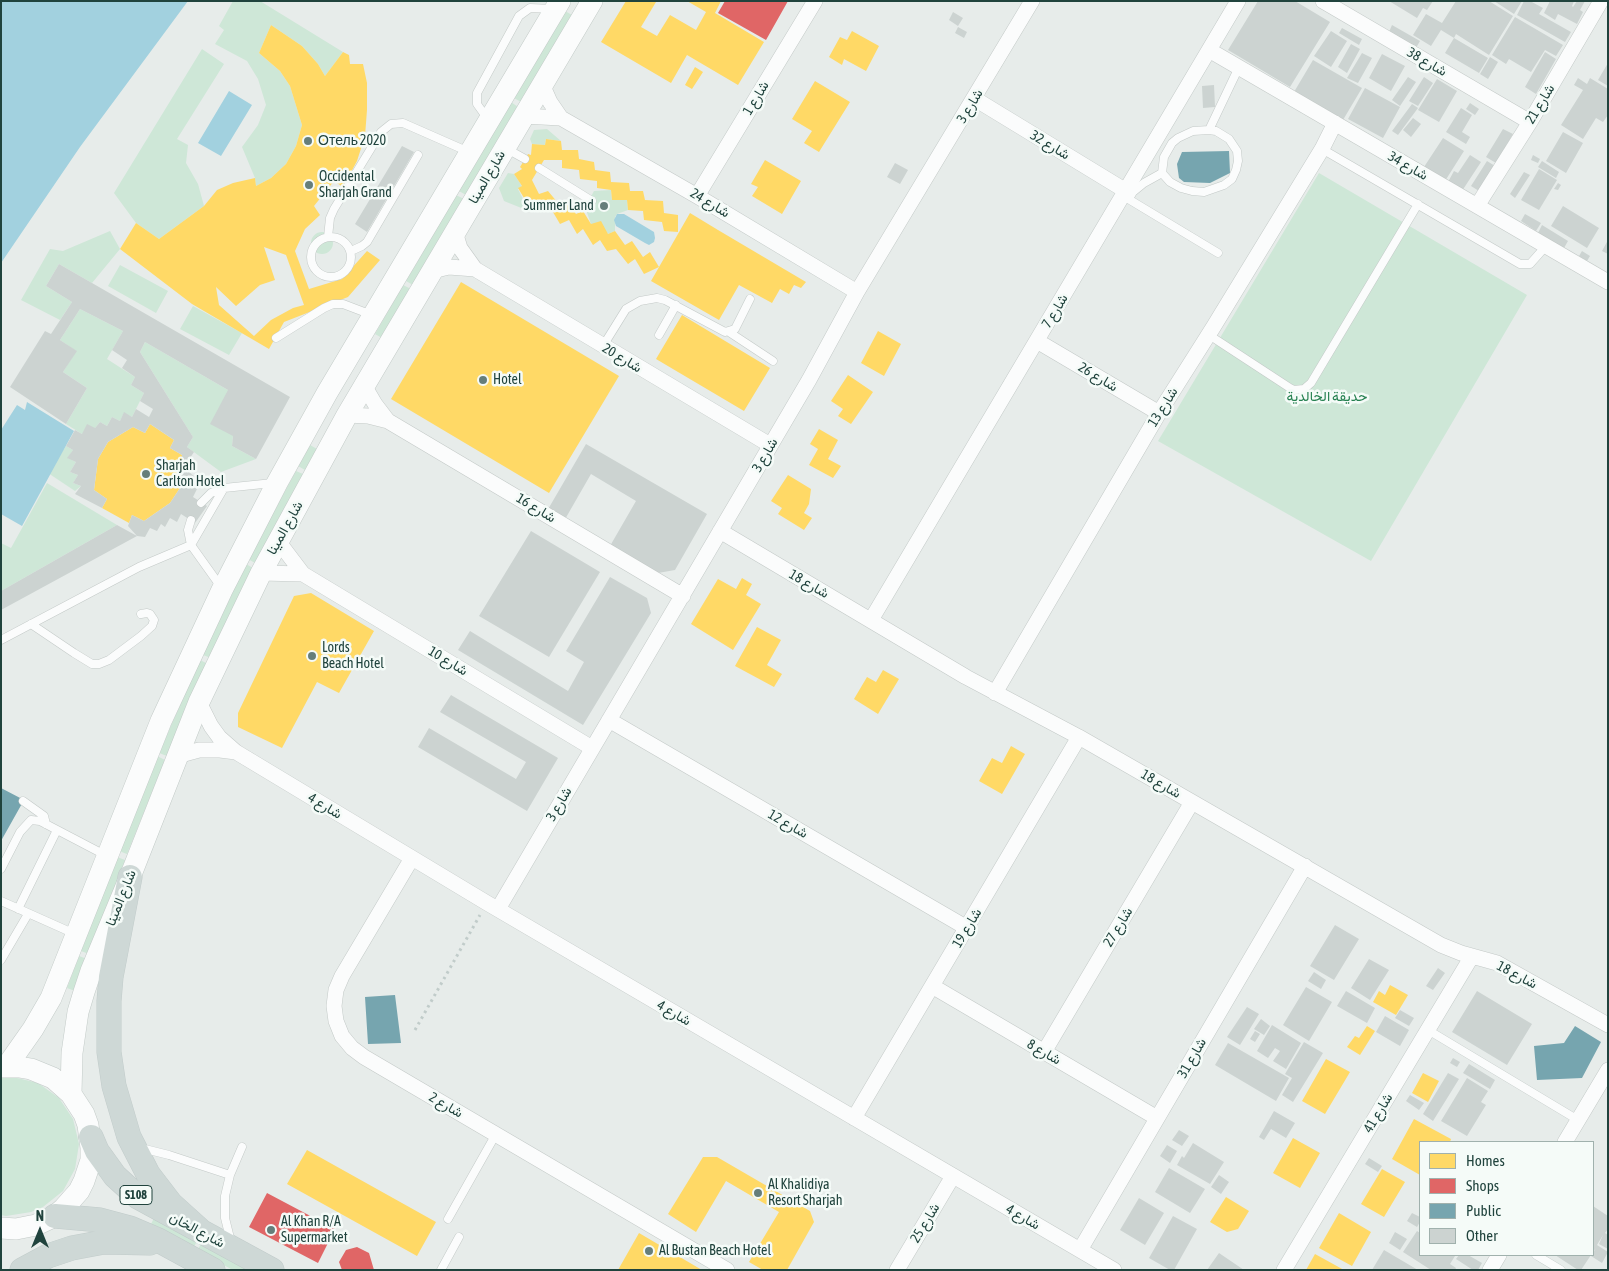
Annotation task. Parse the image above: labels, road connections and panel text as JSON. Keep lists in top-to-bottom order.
{
  "streets": {
    "main road": ["شارع المينا", "S108", "شارع الخان"],
    "street": [
      "شارع 38",
      "شارع 1",
      "شارع 21",
      "شارع 3",
      "شارع 32",
      "شارع 34",
      "شارع 24",
      "شارع 7",
      "شارع 20",
      "شارع 26",
      "شارع 13",
      "شارع 16",
      "شارع 18",
      "شارع 10",
      "شارع 4",
      "شارع 12",
      "شارع 27",
      "شارع 19",
      "شارع 8",
      "شارع 31",
      "شارع 2",
      "شارع 41",
      "شارع 25"
    ]
  },
  "crossings": [
    ["شارع 38", "شارع 21"],
    ["شارع 1", "شارع 24"],
    ["شارع 21", "شارع 34"],
    ["شارع 3", "شارع 32"],
    ["شارع 3", "شارع 24"],
    ["شارع 3", "شارع 20"],
    ["شارع 3", "شارع 16"],
    ["شارع 3", "شارع 18"],
    ["شارع 3", "شارع 10"],
    ["شارع 3", "شارع 4"],
    ["شارع 3", "شارع 12"],
    ["شارع 32", "شارع 7"],
    ["شارع 34", "شارع 7"],
    ["شارع 34", "شارع 13"],
    ["شارع المينا", "شارع 24"],
    ["شارع المينا", "شارع 20"],
    ["شارع المينا", "شارع 16"],
    ["شارع المينا", "شارع 10"],
    ["شارع المينا", "شارع 4"],
    ["شارع 7", "شارع 26"],
    ["شارع 7", "شارع 18"],
    ["شارع 26", "شارع 13"],
    ["شارع 13", "شارع 18"],
    ["شارع 18", "شارع 27"],
    ["شارع 18", "شارع 19"],
    ["شارع 18", "شارع 31"],
    ["شارع 18", "شارع 41"],
    ["شارع 4", "شارع 19"],
    ["شارع 4", "شارع 31"],
    ["شارع 4", "شارع 2"],
    ["شارع 4", "شارع 25"],
    ["شارع 12", "شارع 19"],
    ["شارع 27", "شارع 8"],
    ["شارع 19", "شارع 8"],
    ["شارع 8", "شارع 31"]
  ],
  "parks": ["حديقة الخالدية"],
  "places": [
    "Отель 2020",
    "Occidental Sharjah Grand",
    "Summer Land",
    "Hotel",
    "Sharjah Carlton Hotel",
    "Lords Beach Hotel",
    "Al Khalidiya Resort Sharjah",
    "Al Khan R/A Supermarket",
    "Al Bustan Beach Hotel"
  ],
  "legend": [
    "Homes",
    "Shops",
    "Public",
    "Other"
  ],
  "north": "top"
}
